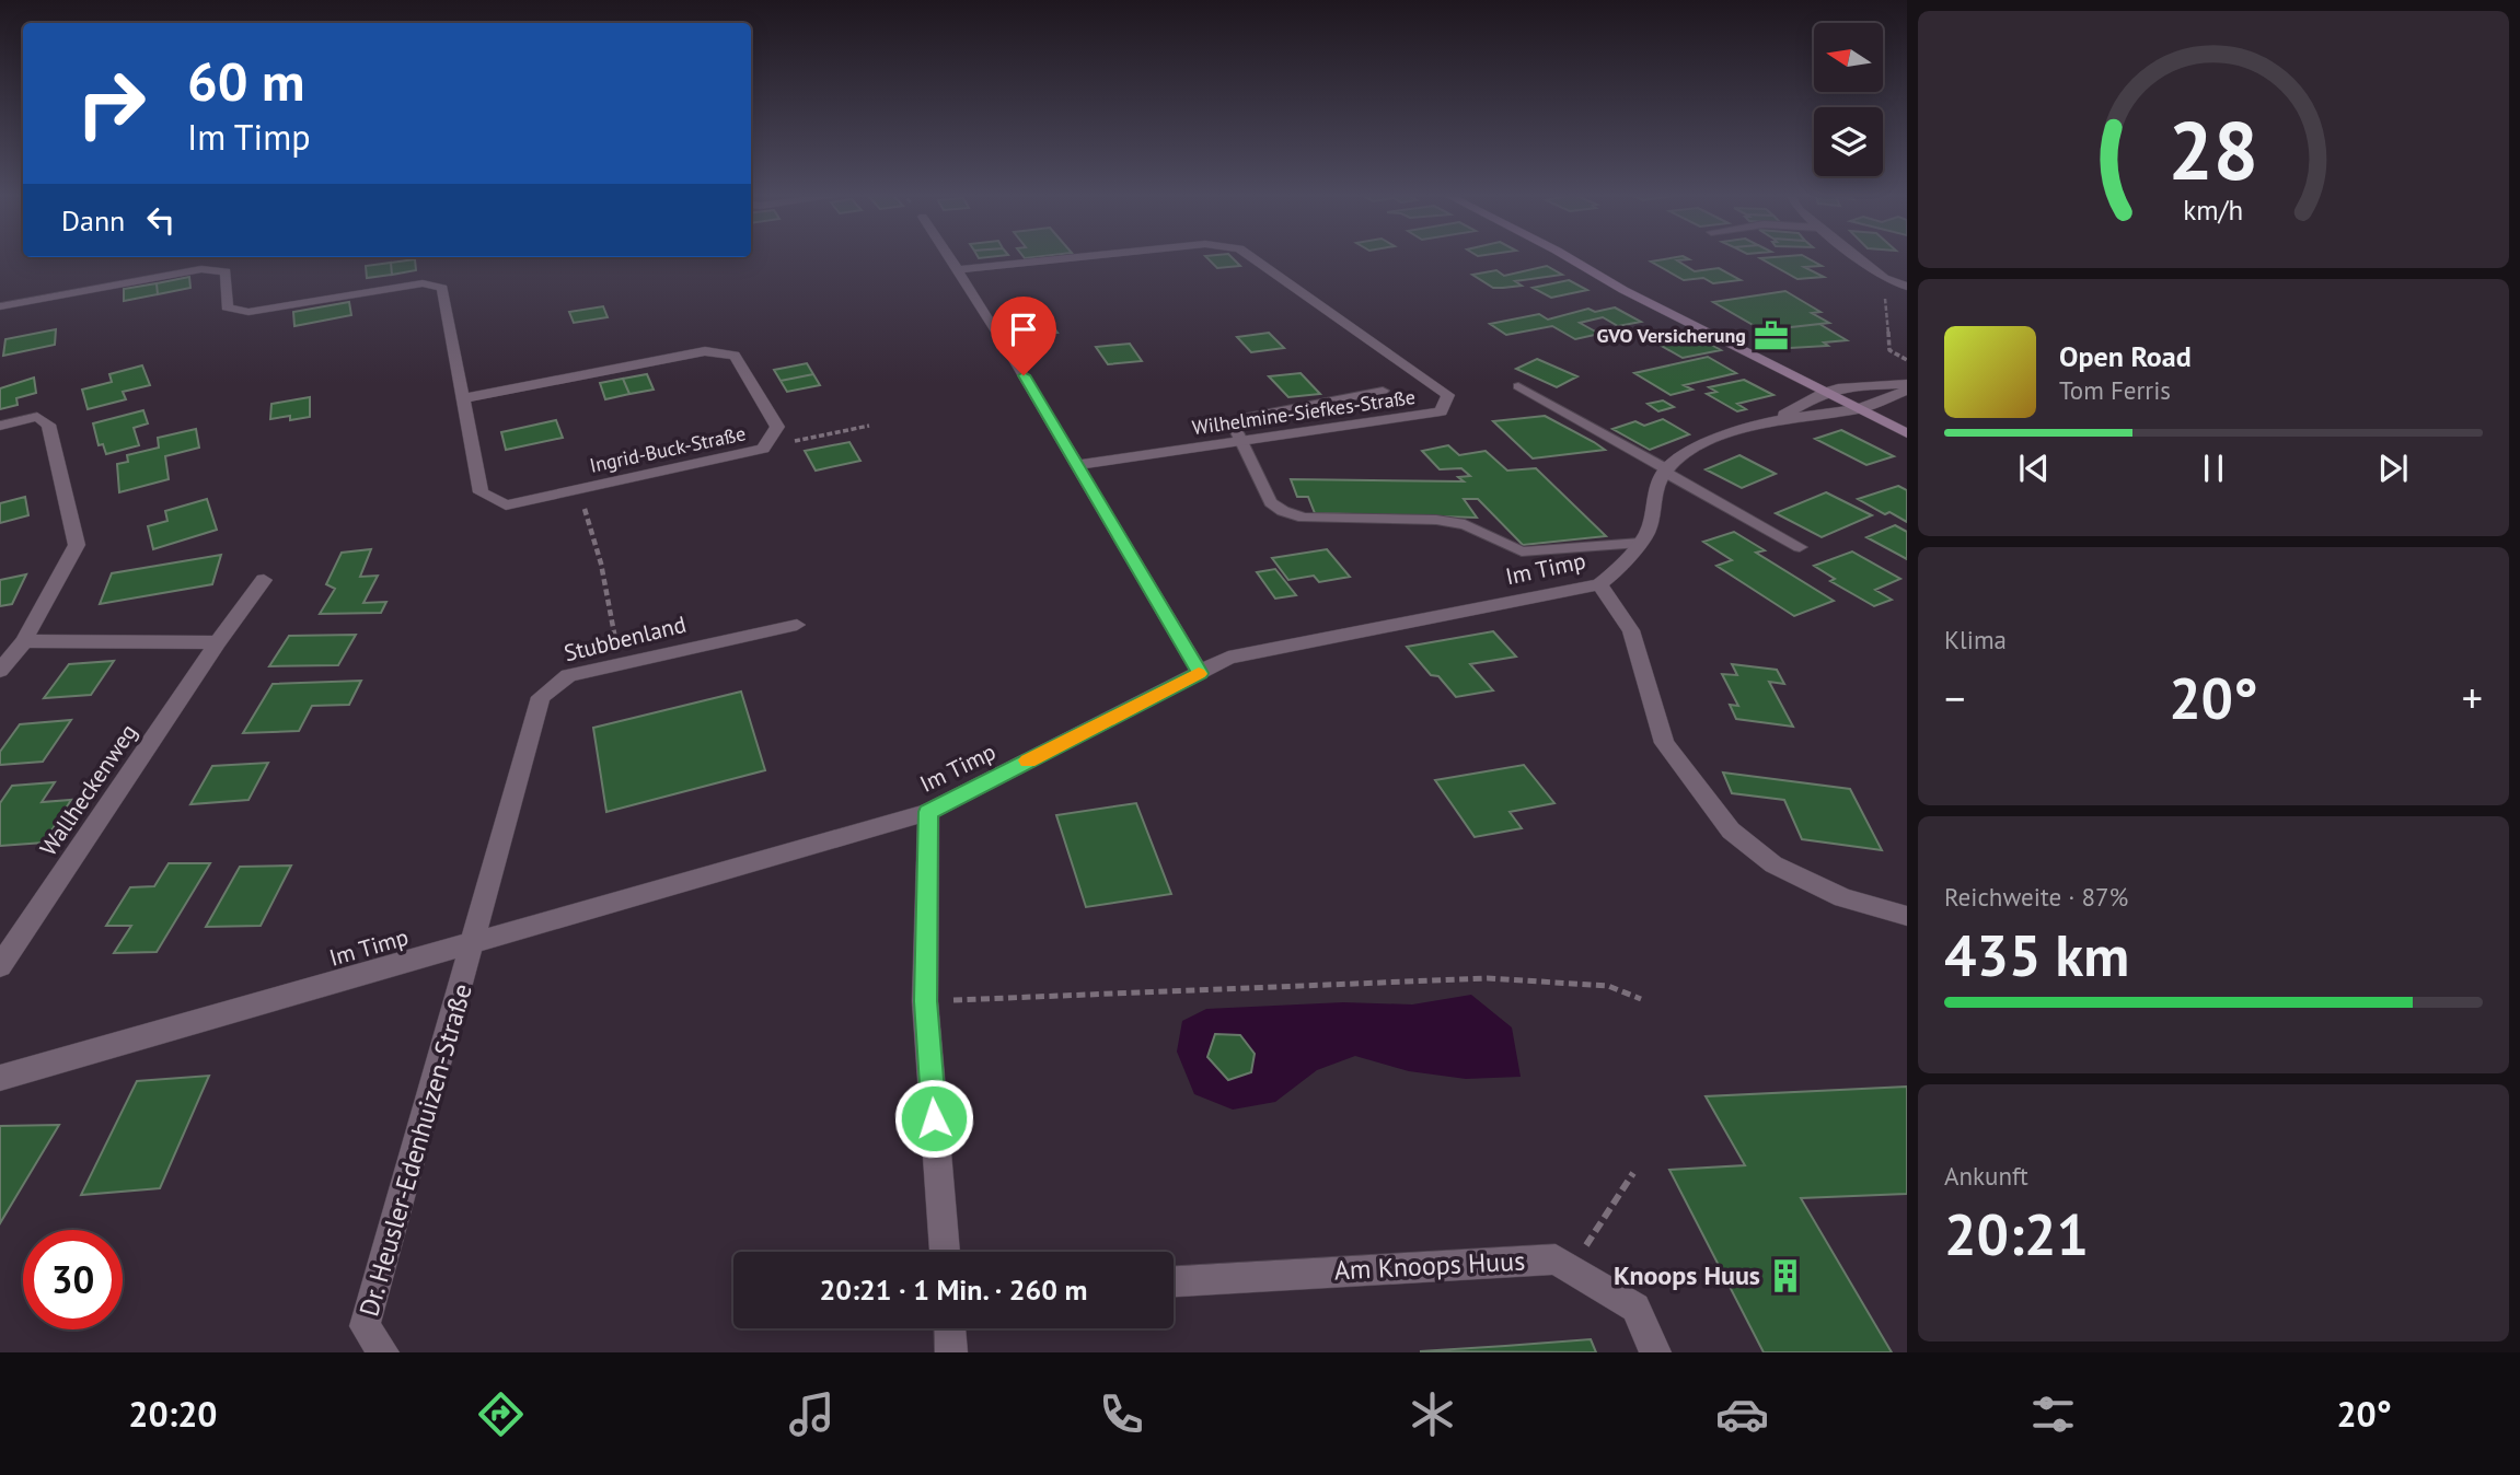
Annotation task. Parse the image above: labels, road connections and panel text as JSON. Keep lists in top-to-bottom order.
{
  "streets": {
    "street": [
      "Wilhelmine-Siefkes-Straße",
      "Ingrid-Buck-Straße",
      "Im Timp",
      "Stubbenland",
      "Wallheckenweg",
      "Dr. Heusler-Edenhuizen-Straße",
      "Am Knoops Huus"
    ]
  },
  "crossings": [
    ["Im Timp", "Stubbenland"],
    ["Im Timp", "Dr. Heusler-Edenhuizen-Straße"],
    ["Stubbenland", "Dr. Heusler-Edenhuizen-Straße"]
  ],
  "places": {
    "office": ["GVO Versicherung"],
    "building": ["Knoops Huus"]
  },
  "north": "left",
  "page": {
    "turn": ["60 m", "Im Timp"],
    "then": "Dann",
    "song": ["Open Road", "Tom Ferris"],
    "tile": [
      "Klima",
      ["Reichweite · 87%", "435 km"],
      ["Ankunft", "20:21"]
    ],
    "heat": ["−", "20°", "+"],
    "limit": "30",
    "trip": "20:21 · 1 Min. · 260 m",
    "tabs": ["20:20", "20°"],
    "gauge": ["28", "km/h"]
  }
}
